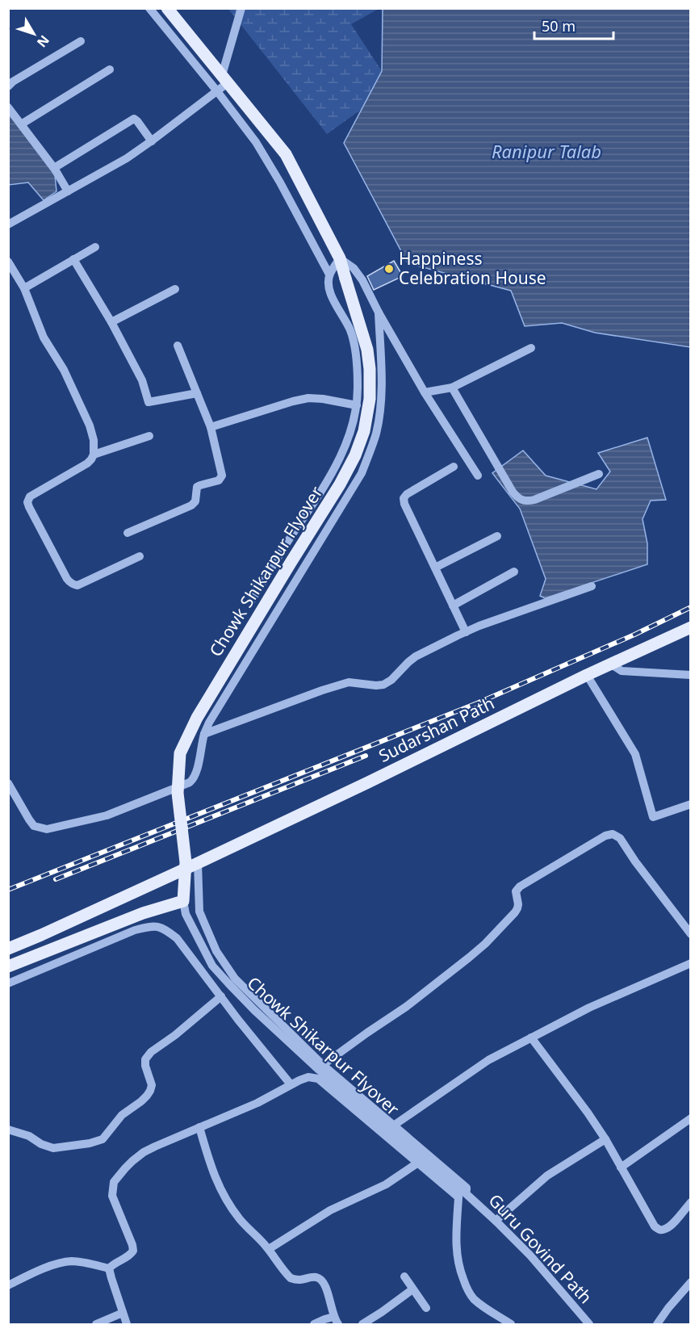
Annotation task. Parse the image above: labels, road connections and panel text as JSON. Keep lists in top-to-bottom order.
{
  "streets": {
    "main road": ["Chowk Shikarpur Flyover", "Sudarshan Path"],
    "street": ["Guru Govind Path"]
  },
  "crossings": [
    ["Chowk Shikarpur Flyover", "Guru Govind Path"]
  ],
  "water": ["Ranipur Talab"],
  "places": ["Happiness Celebration House"],
  "scale_bar": "50 m",
  "north": "bottom right"
}
